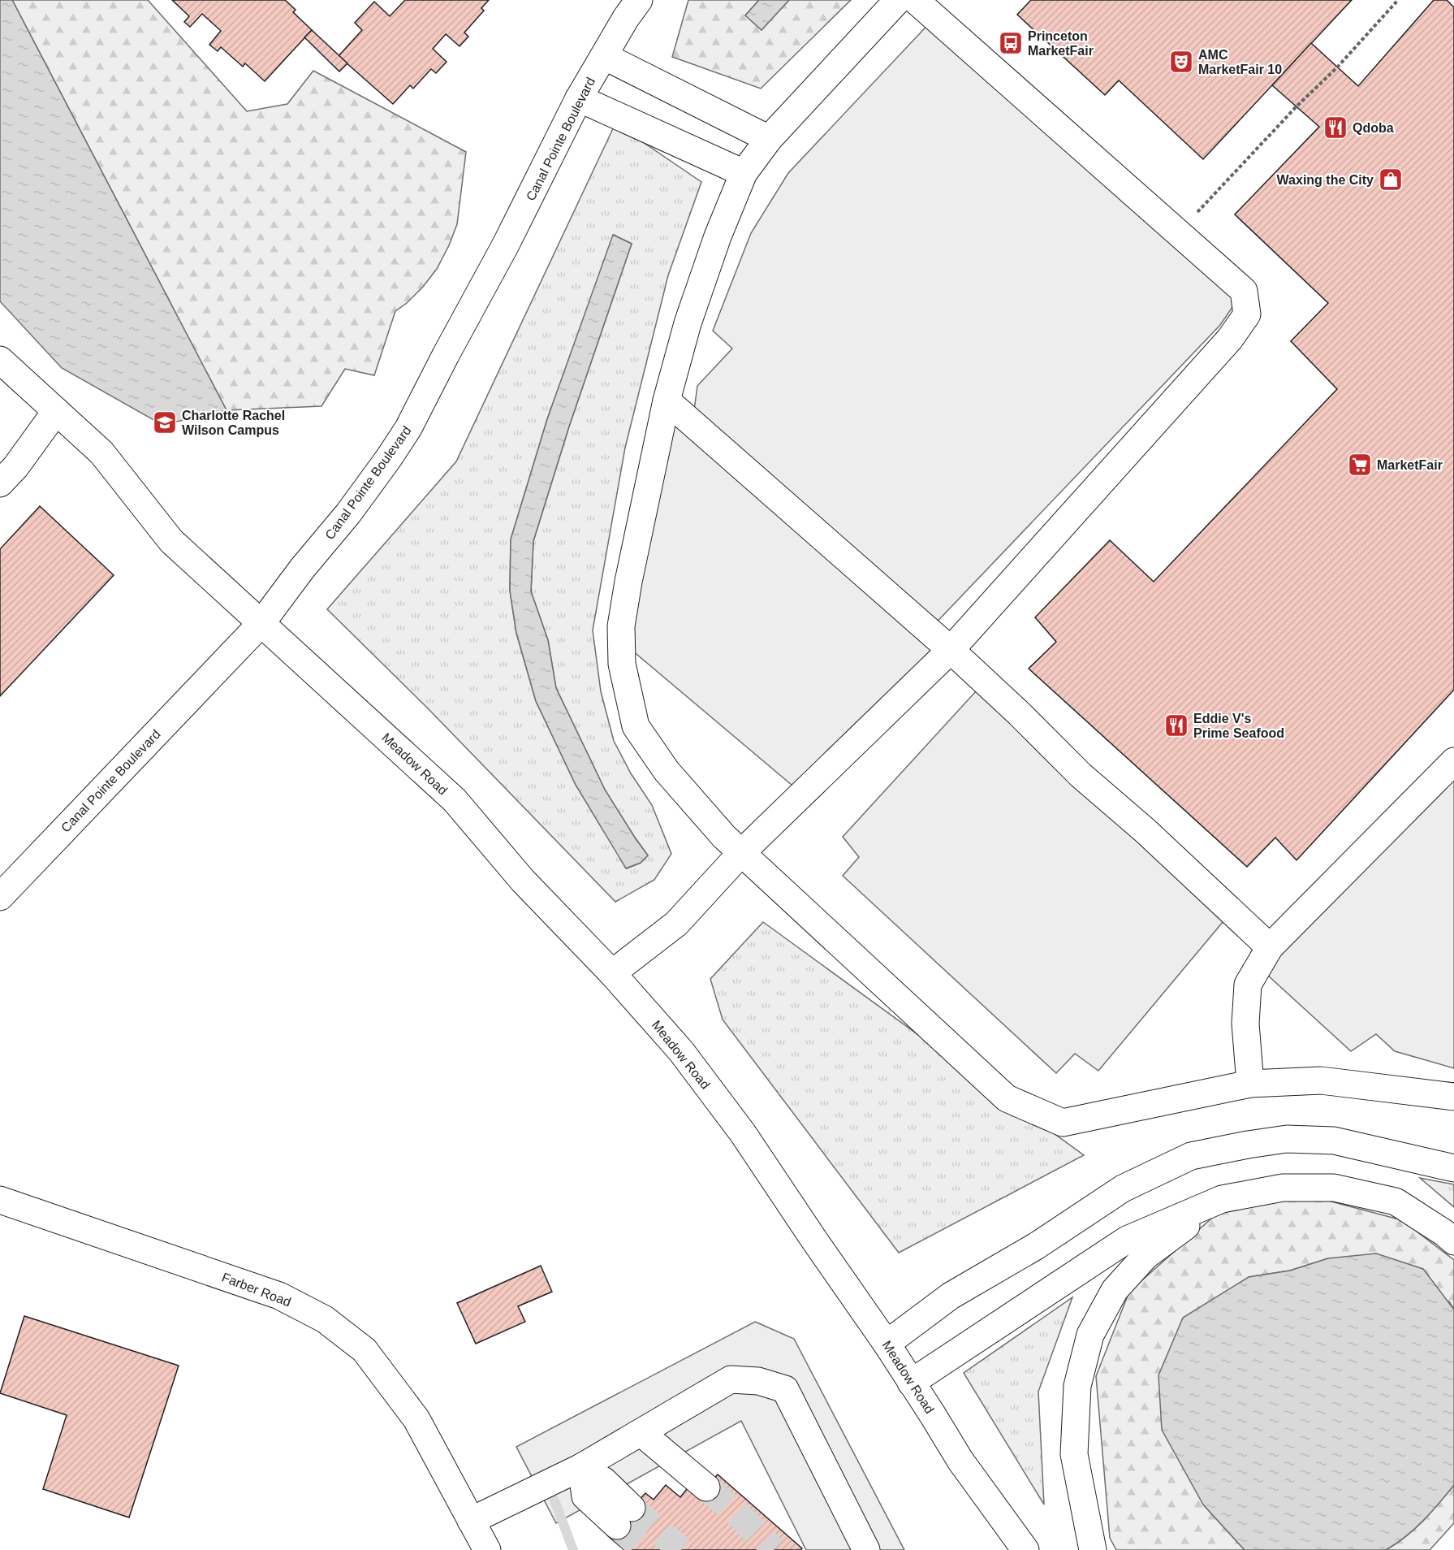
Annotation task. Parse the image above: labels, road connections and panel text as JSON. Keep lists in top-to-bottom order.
{
  "streets": {
    "main road": ["Canal Pointe Boulevard", "Meadow Road", "Farber Road"]
  },
  "crossings": [
    ["Canal Pointe Boulevard", "Meadow Road"]
  ],
  "places": {
    "bus stop": ["Princeton MarketFair"],
    "theatre": ["AMC MarketFair 10"],
    "restaurant": ["Qdoba", "Eddie V's Prime Seafood"],
    "shop": ["Waxing the City"],
    "school or university": ["Charlotte Rachel Wilson Campus"],
    "supermarket": ["MarketFair"]
  }
}
